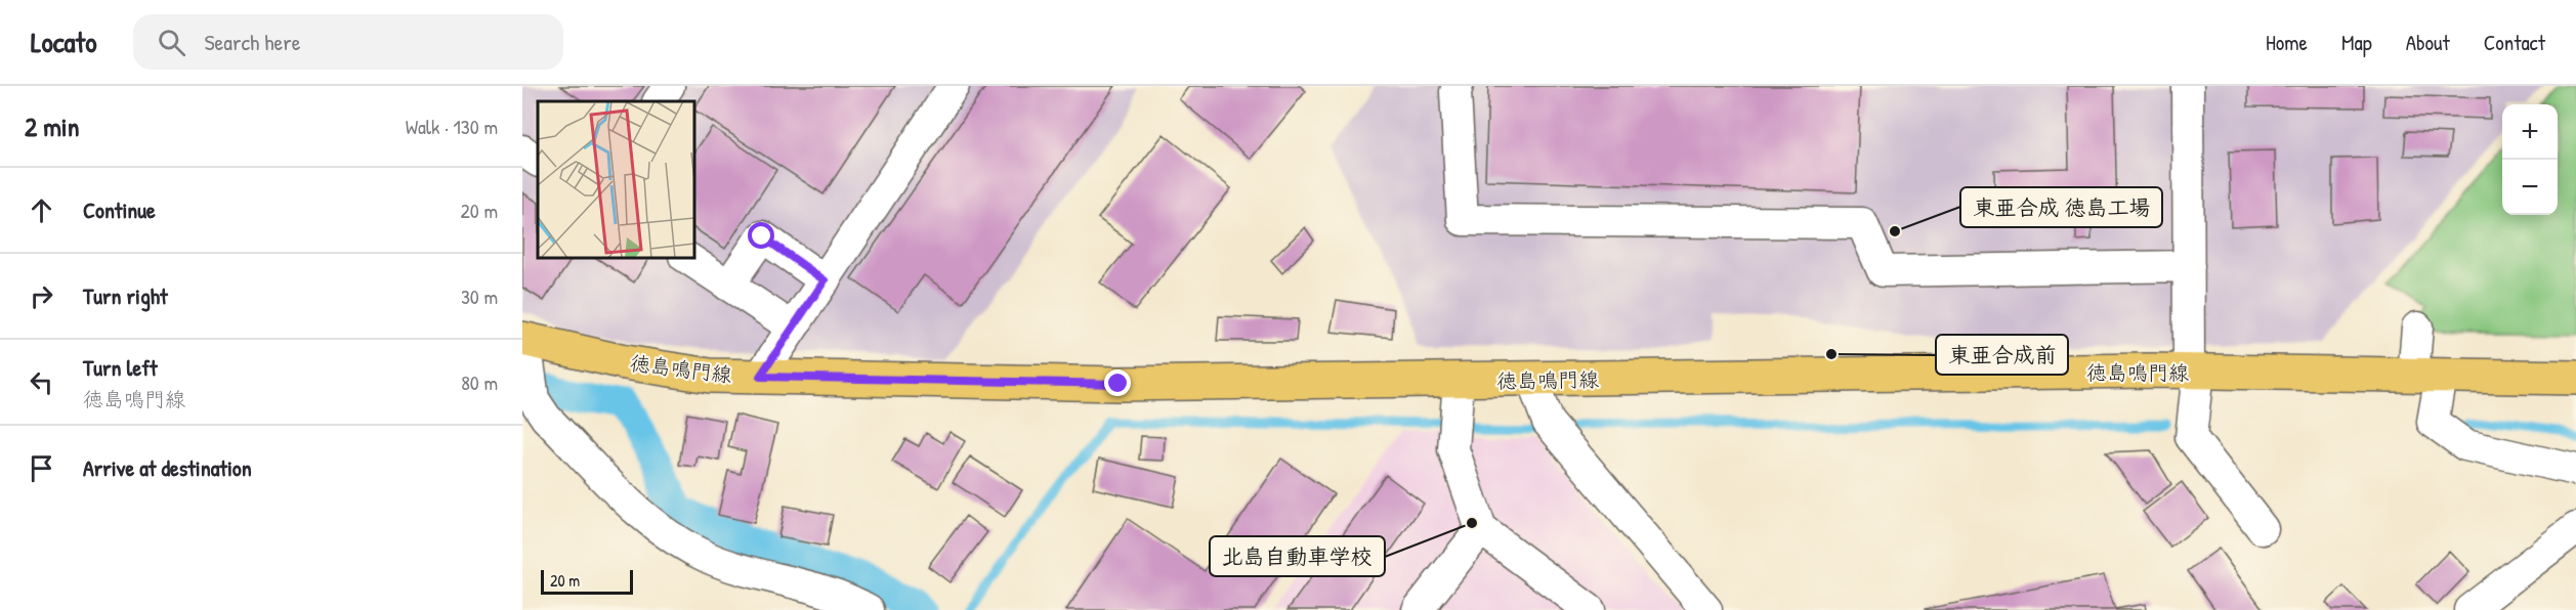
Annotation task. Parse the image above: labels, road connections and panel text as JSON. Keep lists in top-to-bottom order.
{
  "streets": {
    "main road": ["徳島鳴門線"]
  },
  "places": ["東亜合成 徳島工場", "東亜合成前", "北島自動車学校"],
  "scale_bar": "20 m",
  "page": {
    "header": "Locato",
    "search": "Search here",
    "nav": [
      "Home",
      "Map",
      "About",
      "Contact"
    ],
    "heading": ["2 min", "Walk · 130 m"],
    "map_buttons": ["+", "−"],
    "list": [
      ["Continue", "20 m"],
      ["Turn right", "30 m"],
      ["Turn left", "徳島鳴門線", "80 m"],
      "Arrive at destination"
    ],
    "scale": "20 m"
  }
}
